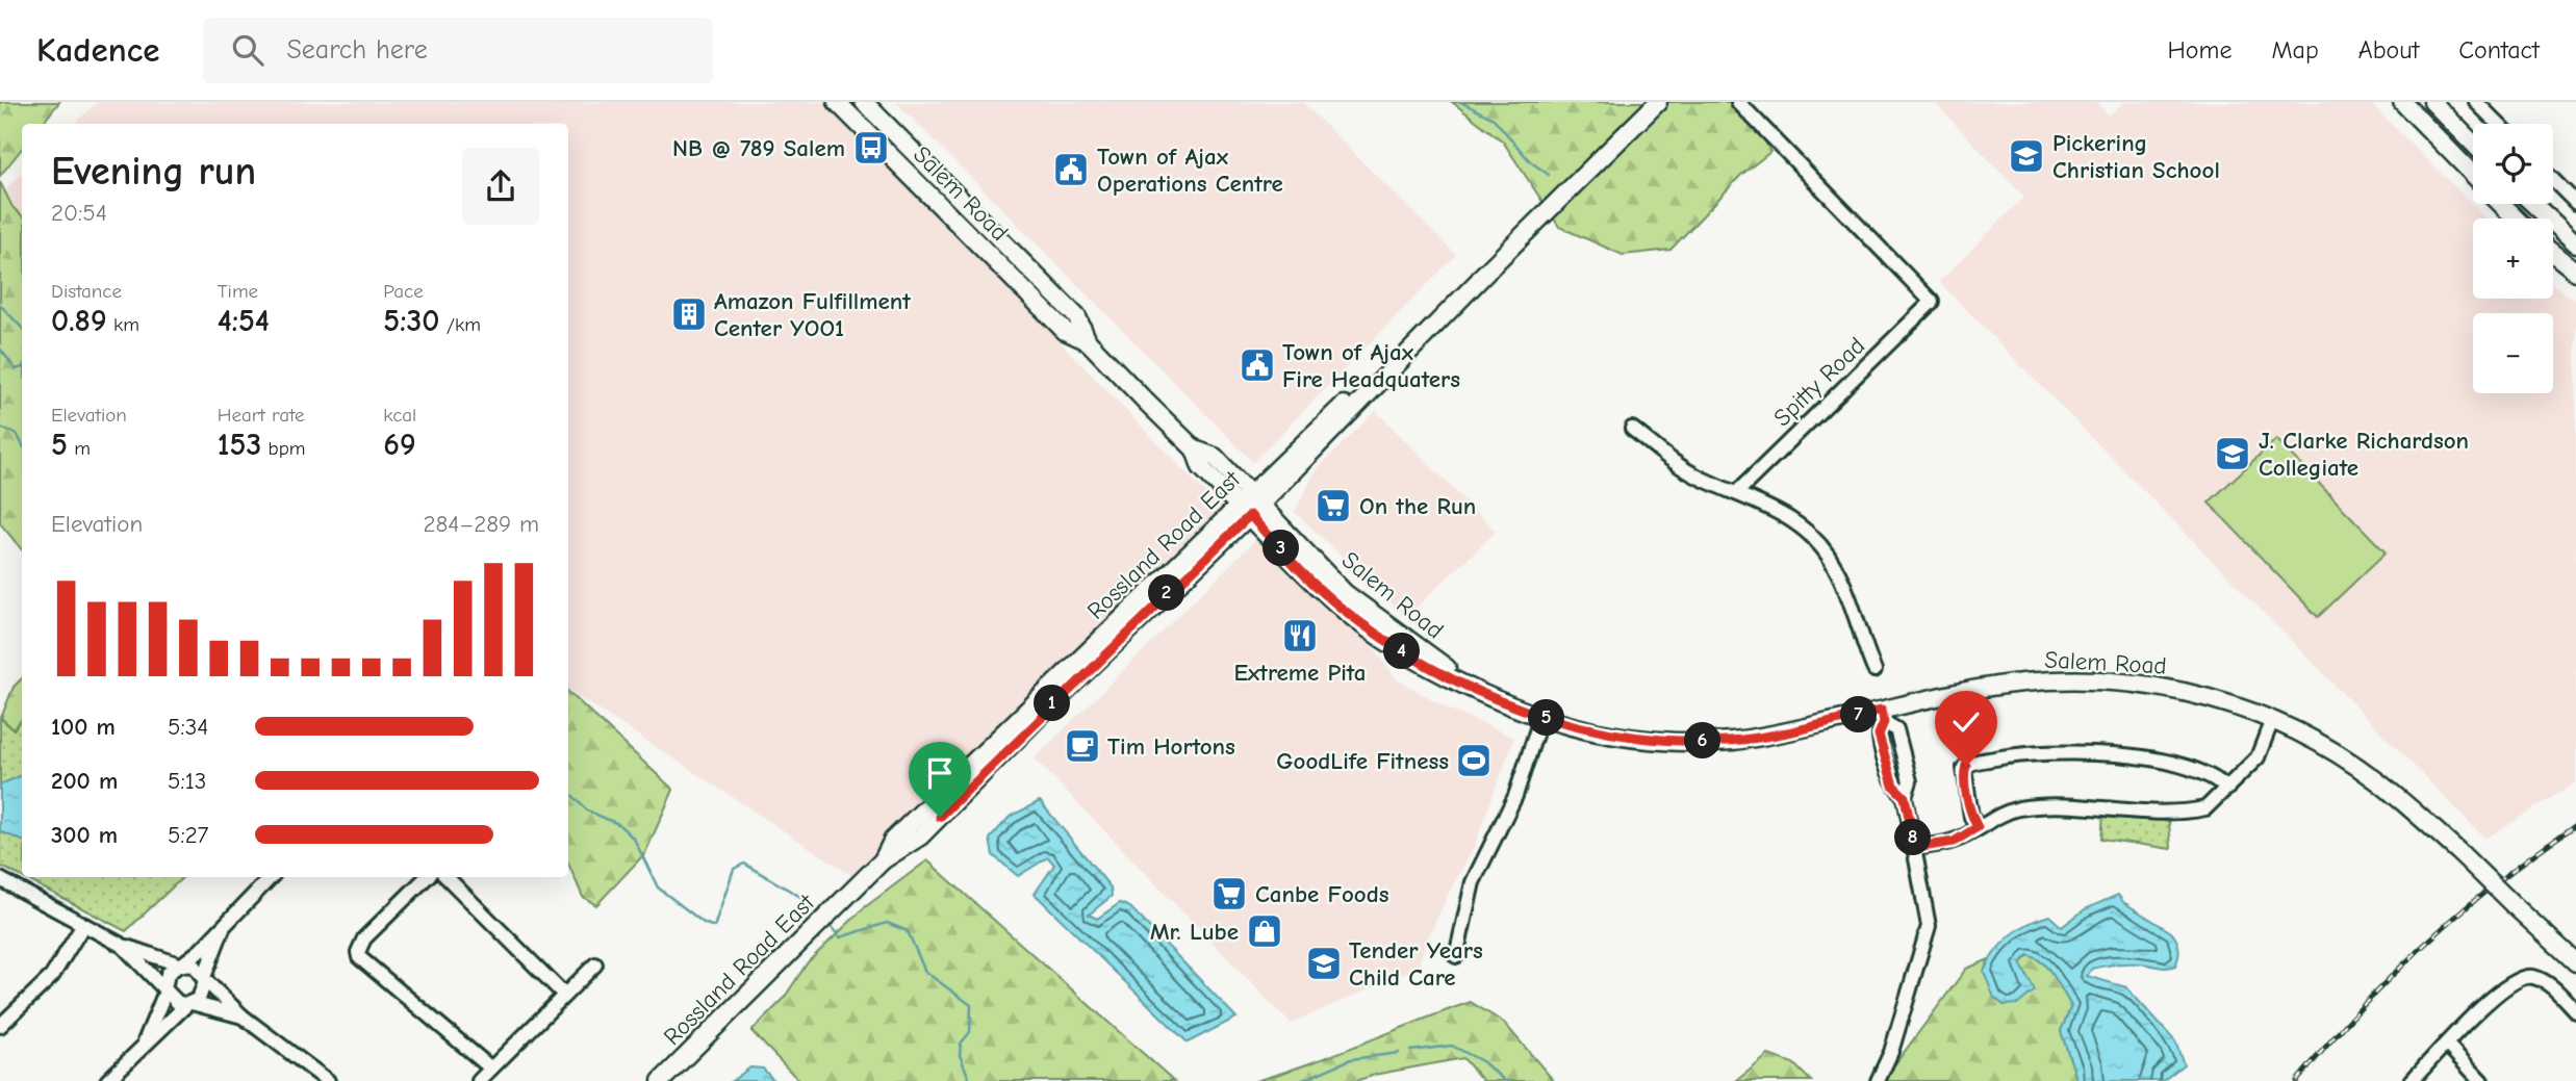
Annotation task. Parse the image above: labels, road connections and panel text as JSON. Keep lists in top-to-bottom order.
{
  "streets": {
    "main road": ["Salem Road", "Rossland Road East"],
    "street": ["Spitty Road"]
  },
  "crossings": [
    ["Salem Road", "Rossland Road East"]
  ],
  "places": {
    "bus stop": ["NB @ 789 Salem"],
    "school or university": ["Pickering Christian School", "J. Clarke Richardson Collegiate", "Tender Years Child Care"],
    "public building": ["Town of Ajax Operations Centre", "Town of Ajax Fire Headquaters"],
    "building": ["Amazon Fulfillment Center YOO1"],
    "supermarket": ["On the Run", "Canbe Foods"],
    "restaurant": ["Extreme Pita"],
    "cafe": ["Tim Hortons"],
    "sports": ["GoodLife Fitness"],
    "shop": ["Mr. Lube"]
  },
  "page": {
    "header": "Kadence",
    "search": "Search here",
    "nav": [
      "Home",
      "Map",
      "About",
      "Contact"
    ],
    "map_buttons": ["+", "−"],
    "heading": ["Evening run", "20:54"],
    "stats": [
      ["Distance", "0.89 km"],
      ["Time", "4:54"],
      ["Pace", "5:30 /km"],
      ["Elevation", "5 m"],
      ["Heart rate", "153 bpm"],
      ["kcal", "69"]
    ],
    "chart": ["Elevation", "284–289 m"],
    "pins": [
      "3",
      "2",
      "4",
      "1",
      "7",
      "5",
      "6",
      "8"
    ],
    "list": [
      {
        "name": "100 m",
        "note": "5:34"
      },
      {
        "name": "200 m",
        "note": "5:13"
      },
      {
        "name": "300 m",
        "note": "5:27"
      }
    ]
  }
}
